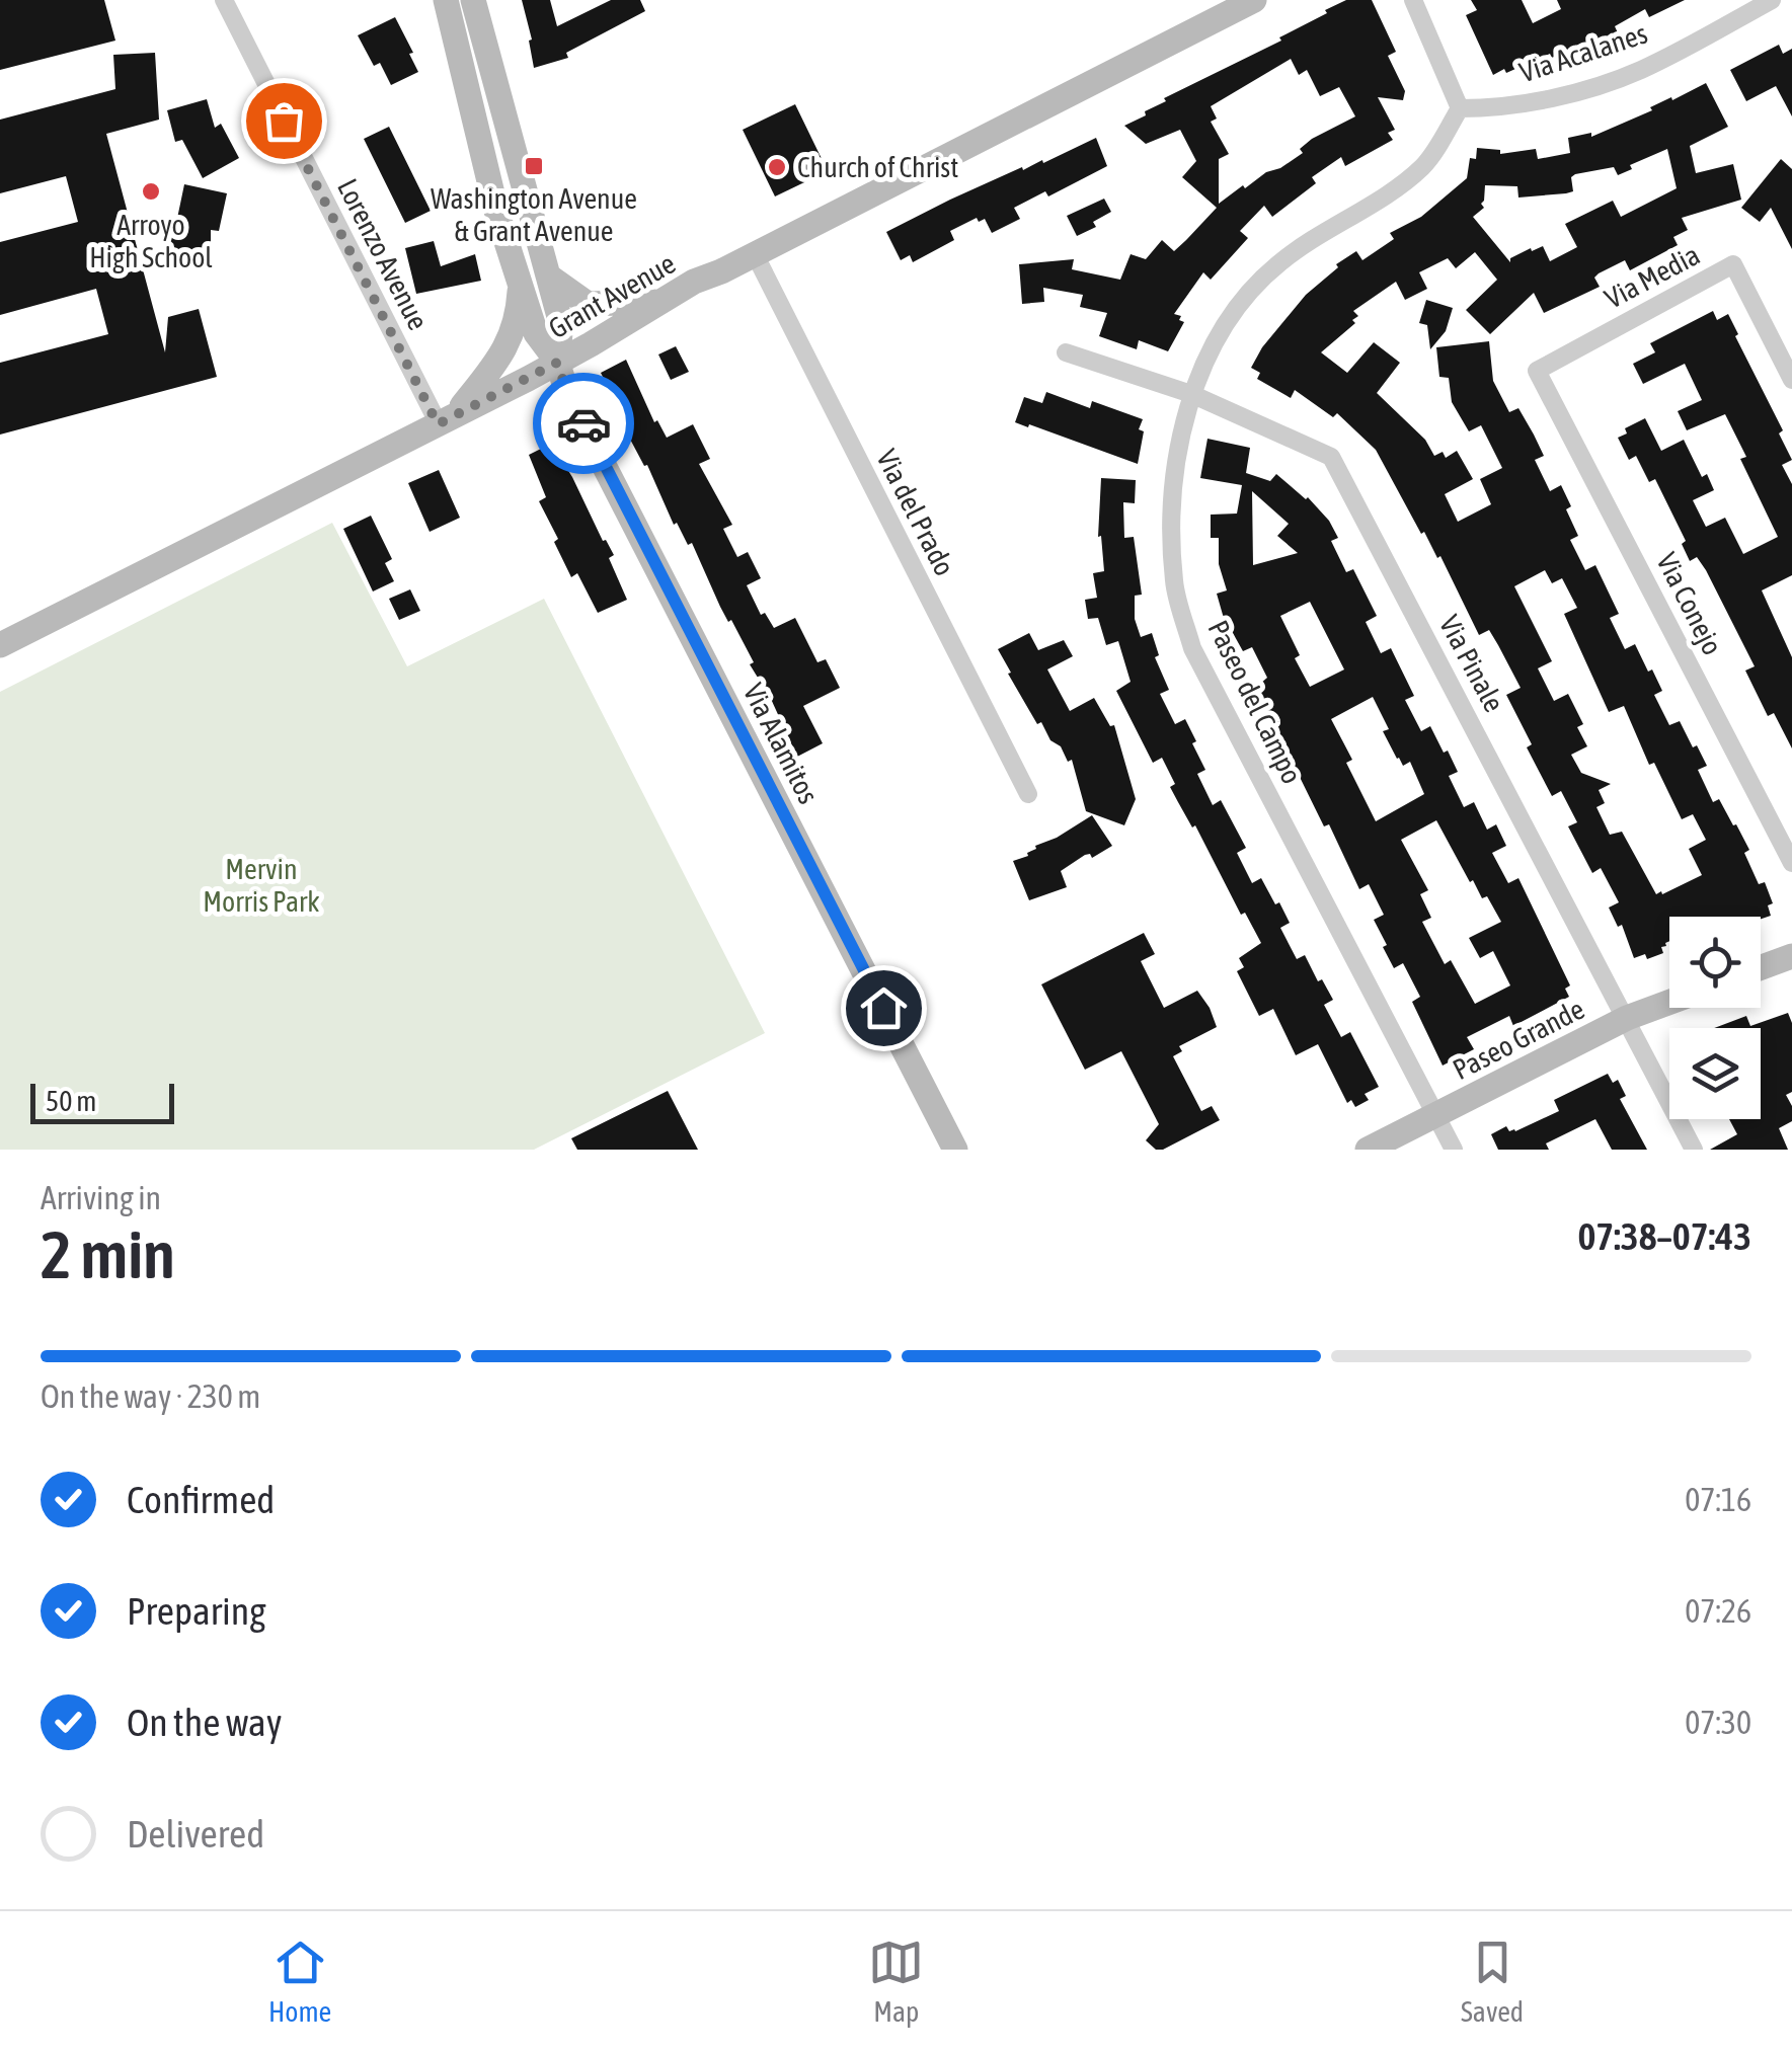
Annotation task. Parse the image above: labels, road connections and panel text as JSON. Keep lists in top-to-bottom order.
{
  "streets": {
    "main road": ["Grant Avenue", "Via Alamitos", "Paseo Grande"],
    "street": [
      "Via Acalanes",
      "Lorenzo Avenue",
      "Via Media",
      "Via del Prado",
      "Via Conejo",
      "Via Pinale",
      "Paseo del Campo"
    ]
  },
  "crossings": [
    ["Via Acalanes", "Paseo del Campo"],
    ["Lorenzo Avenue", "Grant Avenue"],
    ["Via Media", "Via Conejo"],
    ["Grant Avenue", "Via del Prado"],
    ["Grant Avenue", "Via Alamitos"],
    ["Via Pinale", "Paseo del Campo"],
    ["Via Pinale", "Paseo Grande"],
    ["Paseo del Campo", "Paseo Grande"]
  ],
  "parks": ["Mervin Morris Park"],
  "places": {
    "transit": ["Washington Avenue & Grant Avenue"],
    "other": ["Church of Christ", "Arroyo High School"]
  },
  "scale_bar": "50 m",
  "page": {
    "scale": "50 m",
    "heading": ["2 min", "Arriving in", "07:38–07:43"],
    "bar": "On the way · 230 m",
    "list": [
      ["Confirmed", "07:16"],
      ["Preparing", "07:26"],
      ["On the way", "07:30"],
      "Delivered"
    ],
    "tabs": ["Home", "Map", "Saved"]
  }
}
